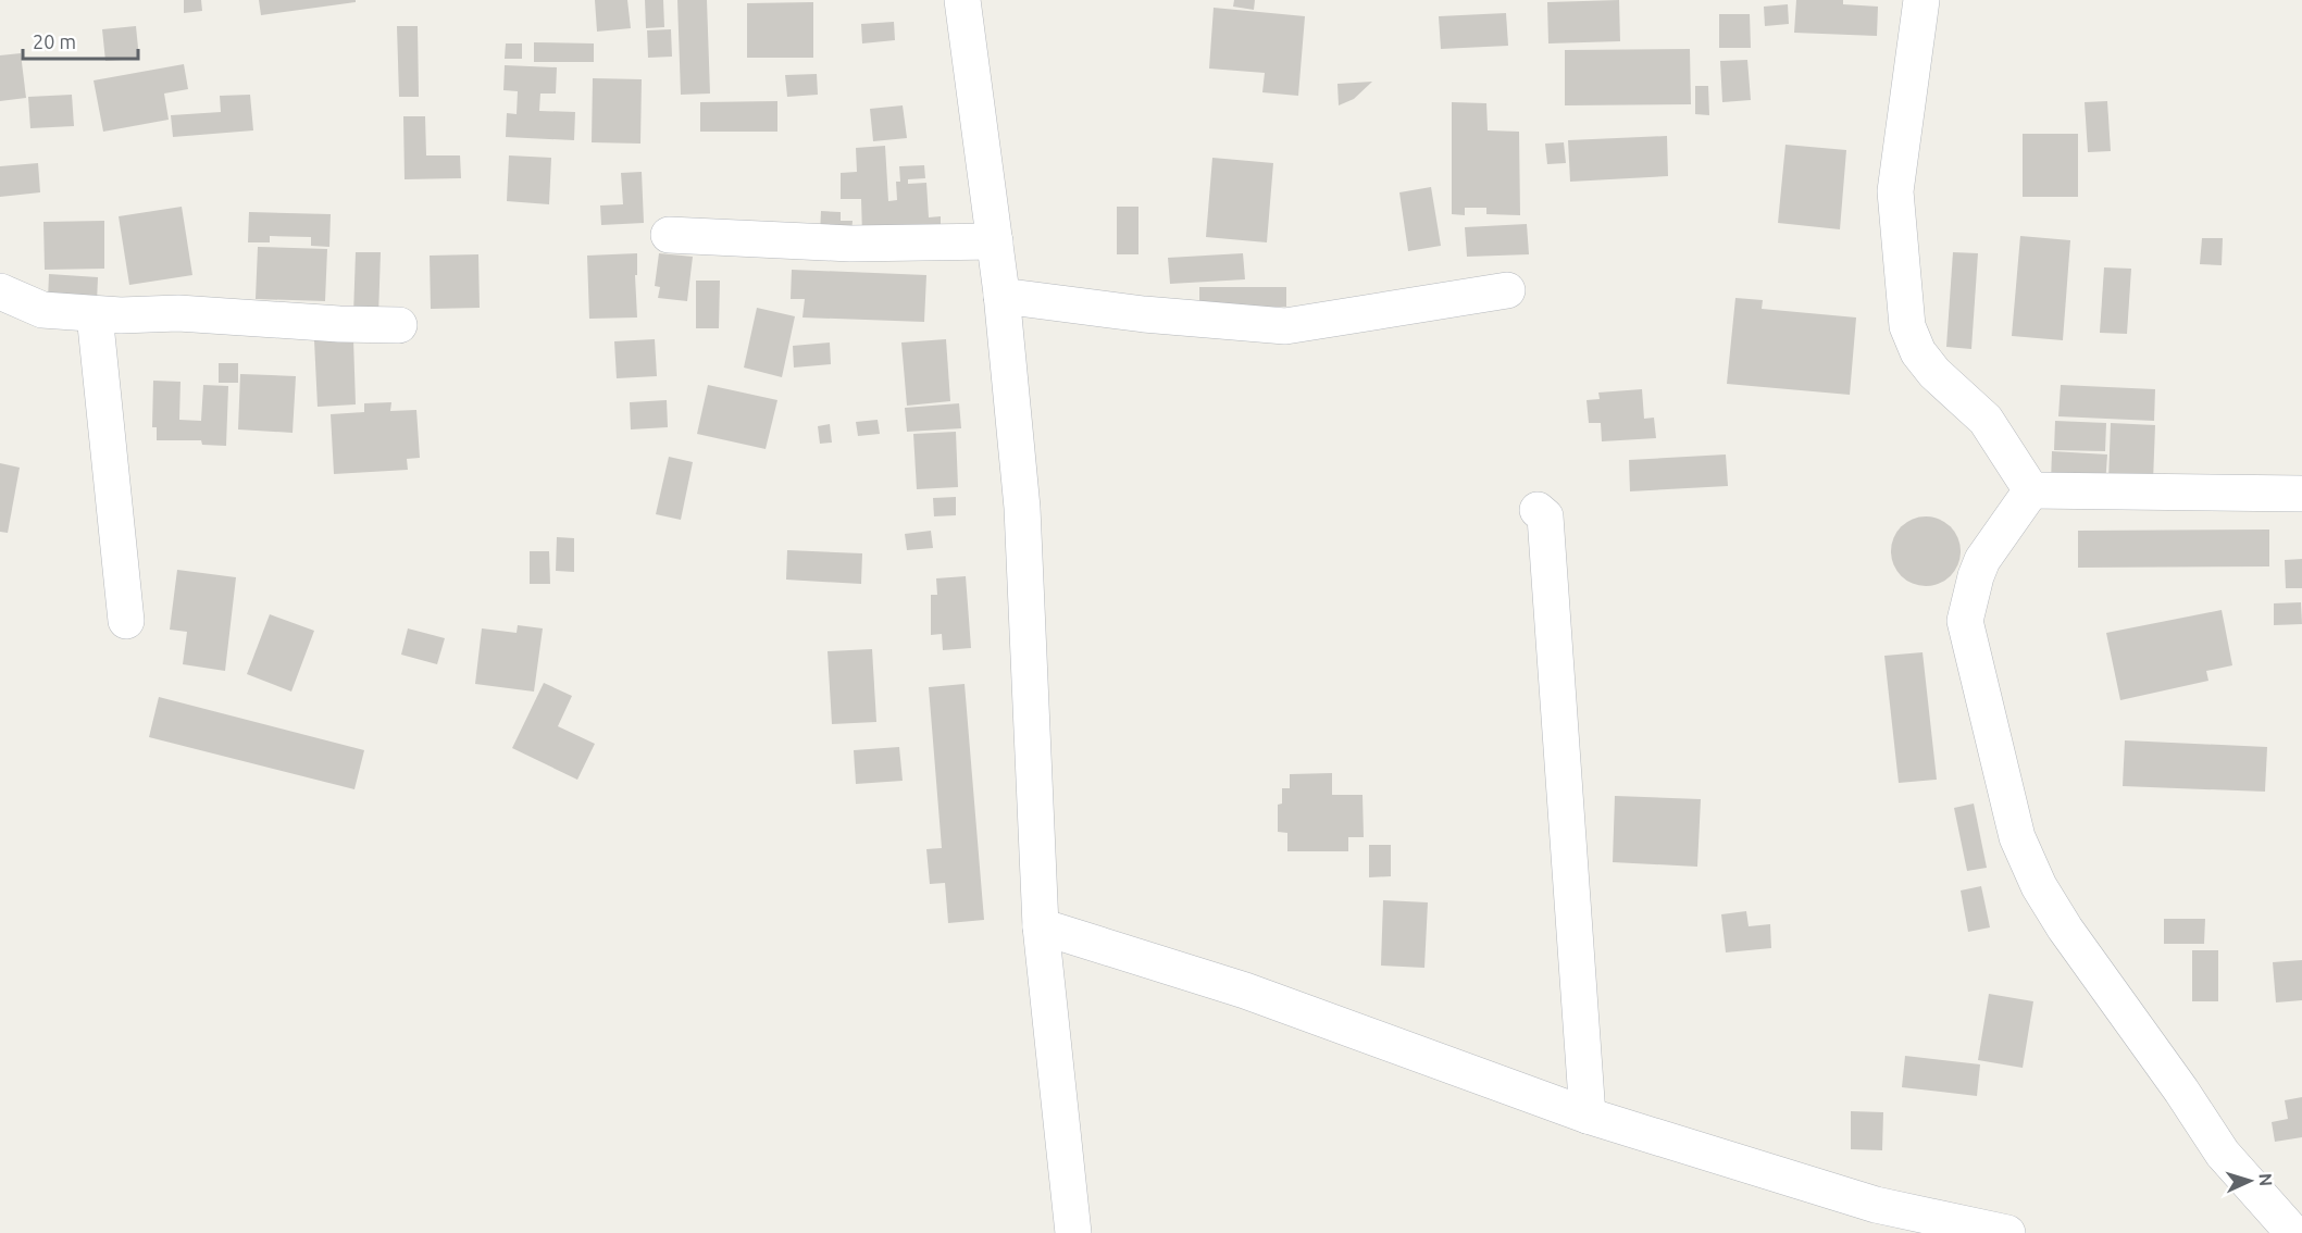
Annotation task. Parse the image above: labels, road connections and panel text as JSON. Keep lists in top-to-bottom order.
{
  "scale_bar": "20 m",
  "north": "right"
}
